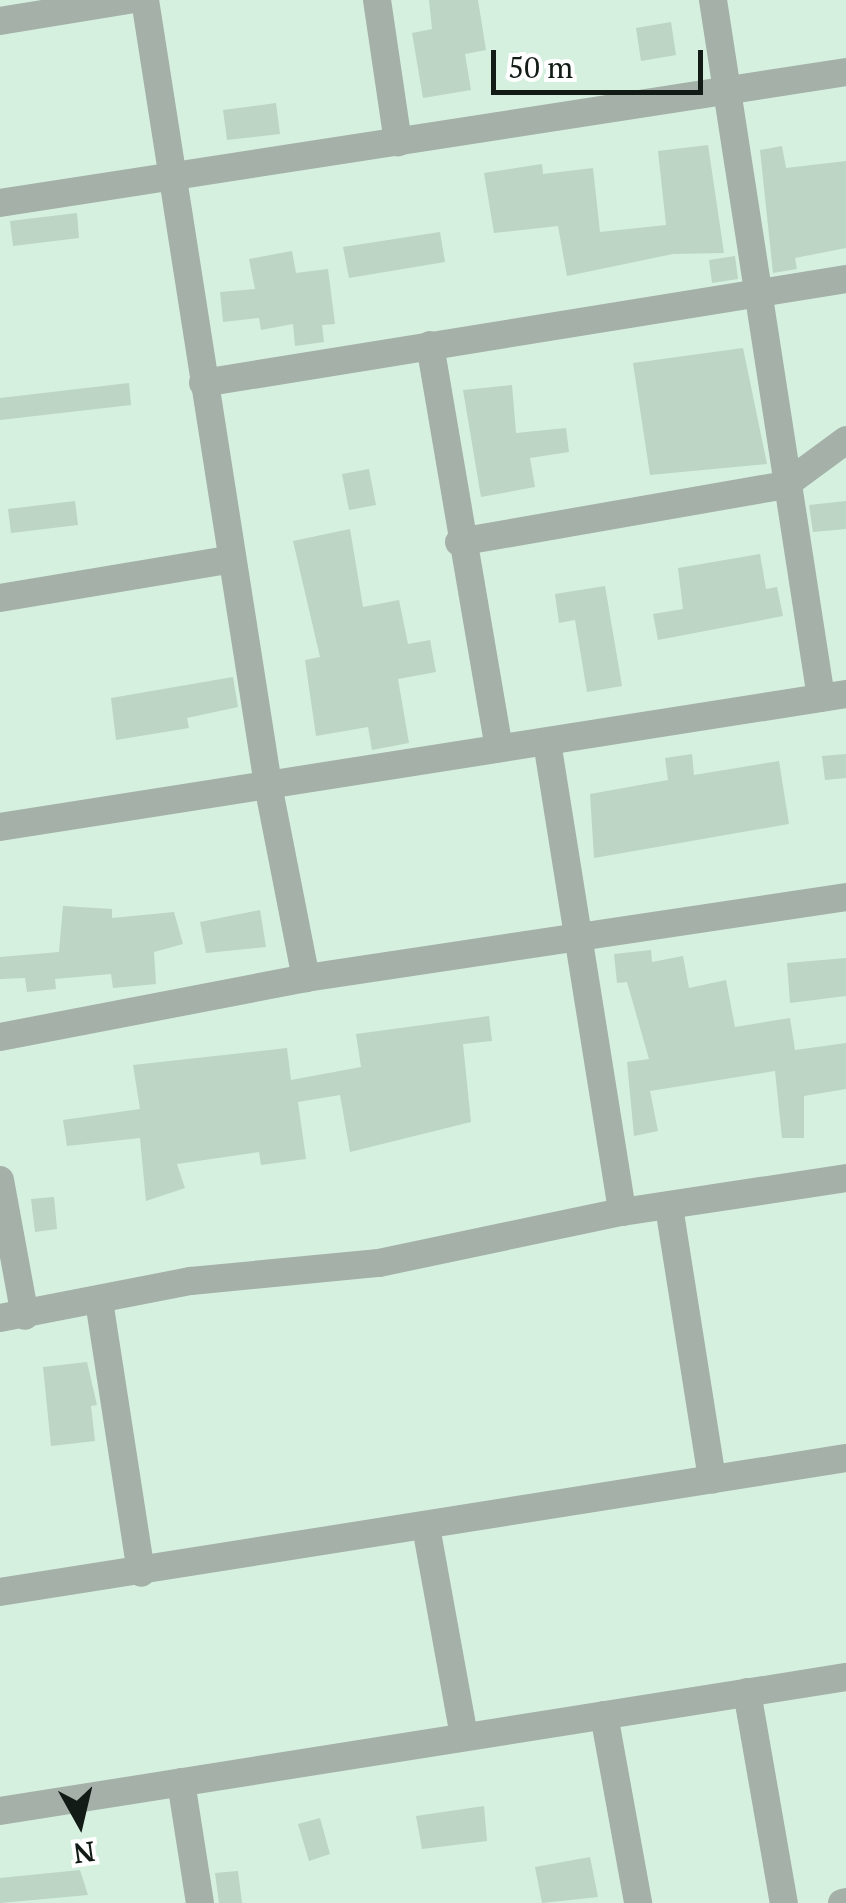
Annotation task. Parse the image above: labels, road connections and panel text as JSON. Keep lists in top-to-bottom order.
{
  "scale_bar": "50 m",
  "north": "bottom"
}
